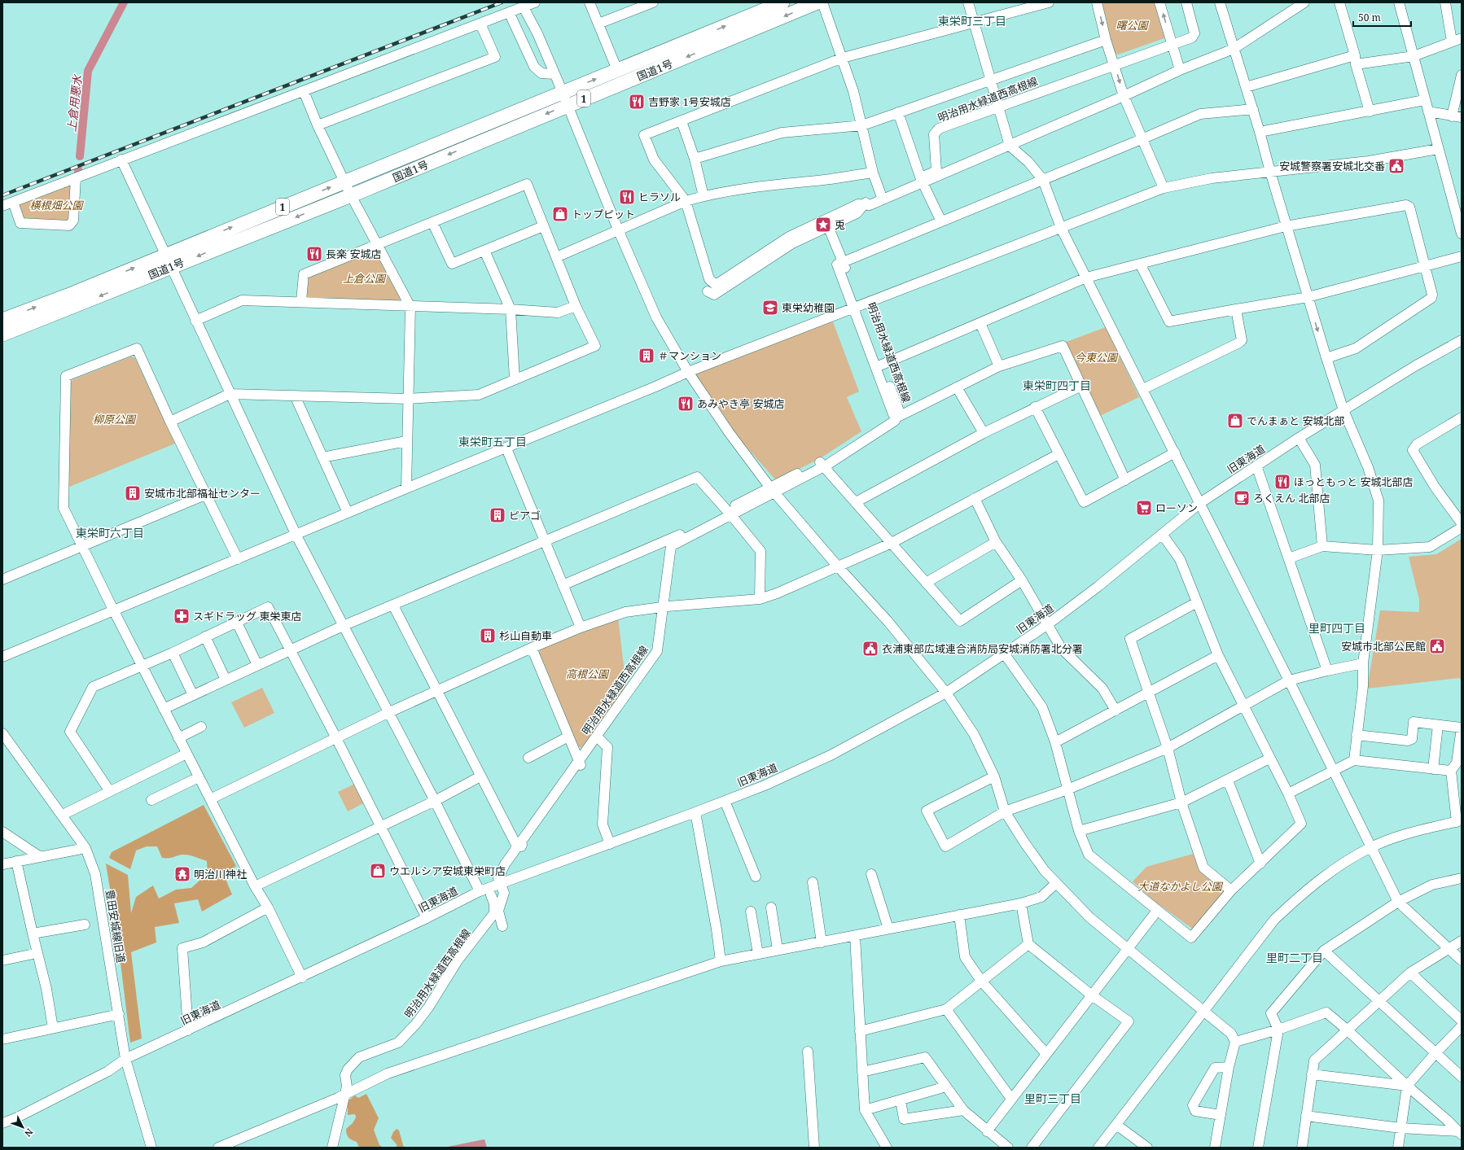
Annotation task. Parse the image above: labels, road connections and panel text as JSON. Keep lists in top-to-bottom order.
{
  "streets": {
    "highway": ["国道1号", "1"],
    "street": ["明治用水緑道西高根線", "旧東海道", "豊田安城線旧道"]
  },
  "crossings": [
    ["旧東海道", "豊田安城線旧道"]
  ],
  "districts": [
    "東栄町三丁目",
    "東栄町四丁目",
    "東栄町五丁目",
    "東栄町六丁目",
    "里町四丁目",
    "里町二丁目",
    "里町三丁目"
  ],
  "water": ["上倉用悪水"],
  "parks": [
    "曙公園",
    "横根畑公園",
    "上倉公園",
    "今東公園",
    "柳原公園",
    "高根公園",
    "大道なかよし公園"
  ],
  "places": {
    "restaurant": [
      "吉野家 1号安城店",
      "ヒラソル",
      "長楽 安城店",
      "あみやき亭 安城店",
      "ほっともっと 安城北部店"
    ],
    "public building": ["安城警察署安城北交番", "安城市北部公民館", "衣浦東部広域連合消防局安城消防署北分署"],
    "shop": ["トップピット", "でんまぁと 安城北部", "ウエルシア安城東栄町店"],
    "place": ["兎"],
    "school or university": ["東栄幼稚園"],
    "building": [
      "＃マンション",
      "安城市北部福祉センター",
      "ピアゴ",
      "杉山自動車"
    ],
    "cafe": ["ろくえん 北部店"],
    "supermarket": ["ローソン"],
    "pharmacy": ["スギドラッグ 東栄東店"],
    "temple": ["明治川神社"]
  },
  "scale_bar": "50 m",
  "north": "bottom right"
}
